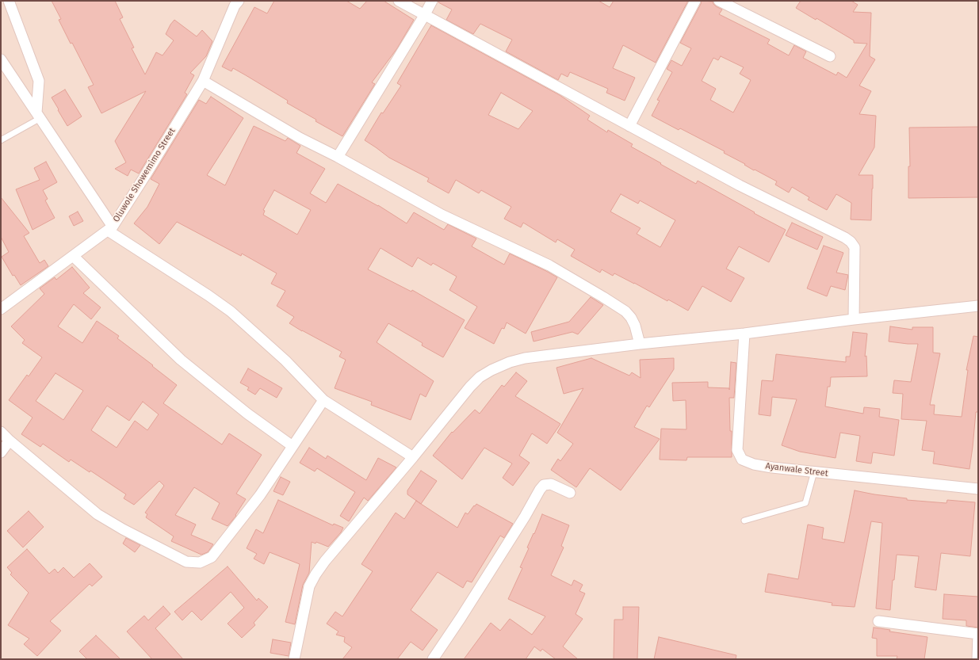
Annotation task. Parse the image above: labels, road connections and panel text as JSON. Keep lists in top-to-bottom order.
{
  "streets": {
    "street": ["Oluwole Showemimo Street", "Ayanwale Street"]
  }
}
